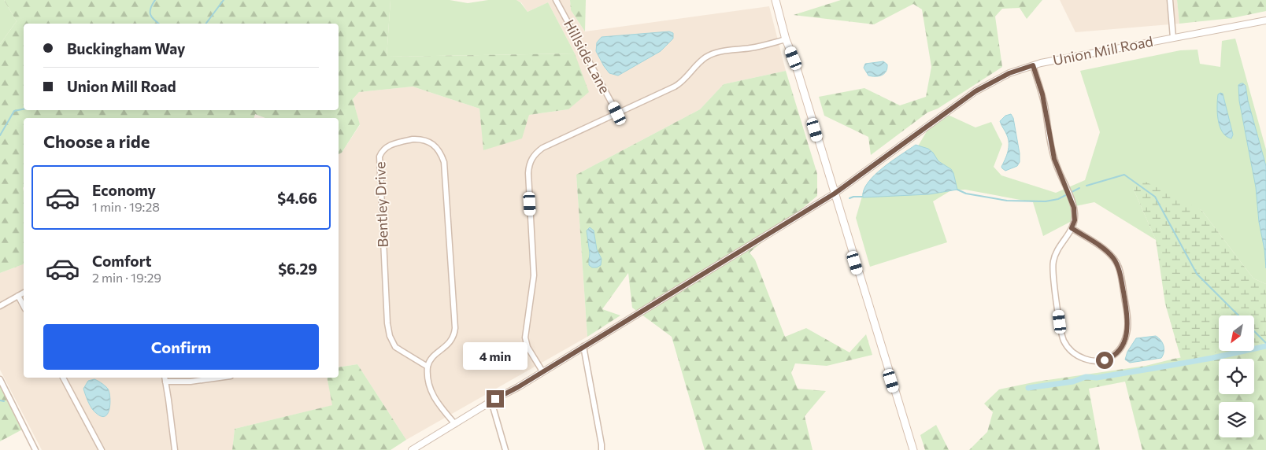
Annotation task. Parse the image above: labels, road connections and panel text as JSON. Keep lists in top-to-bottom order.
{
  "streets": {
    "street": ["Union Mill Road", "Hillside Lane", "Bentley Drive"]
  },
  "north": "bottom left",
  "page": {
    "banner": ["Buckingham Way", "Union Mill Road"],
    "heading": "Choose a ride",
    "list": [
      {
        "name": "Economy",
        "note": "1 min · 19:28",
        "value": "$4.66"
      },
      {
        "name": "Comfort",
        "note": "2 min · 19:29",
        "value": "$6.29"
      }
    ],
    "buttons": "Confirm",
    "bubble": "4 min"
  }
}
